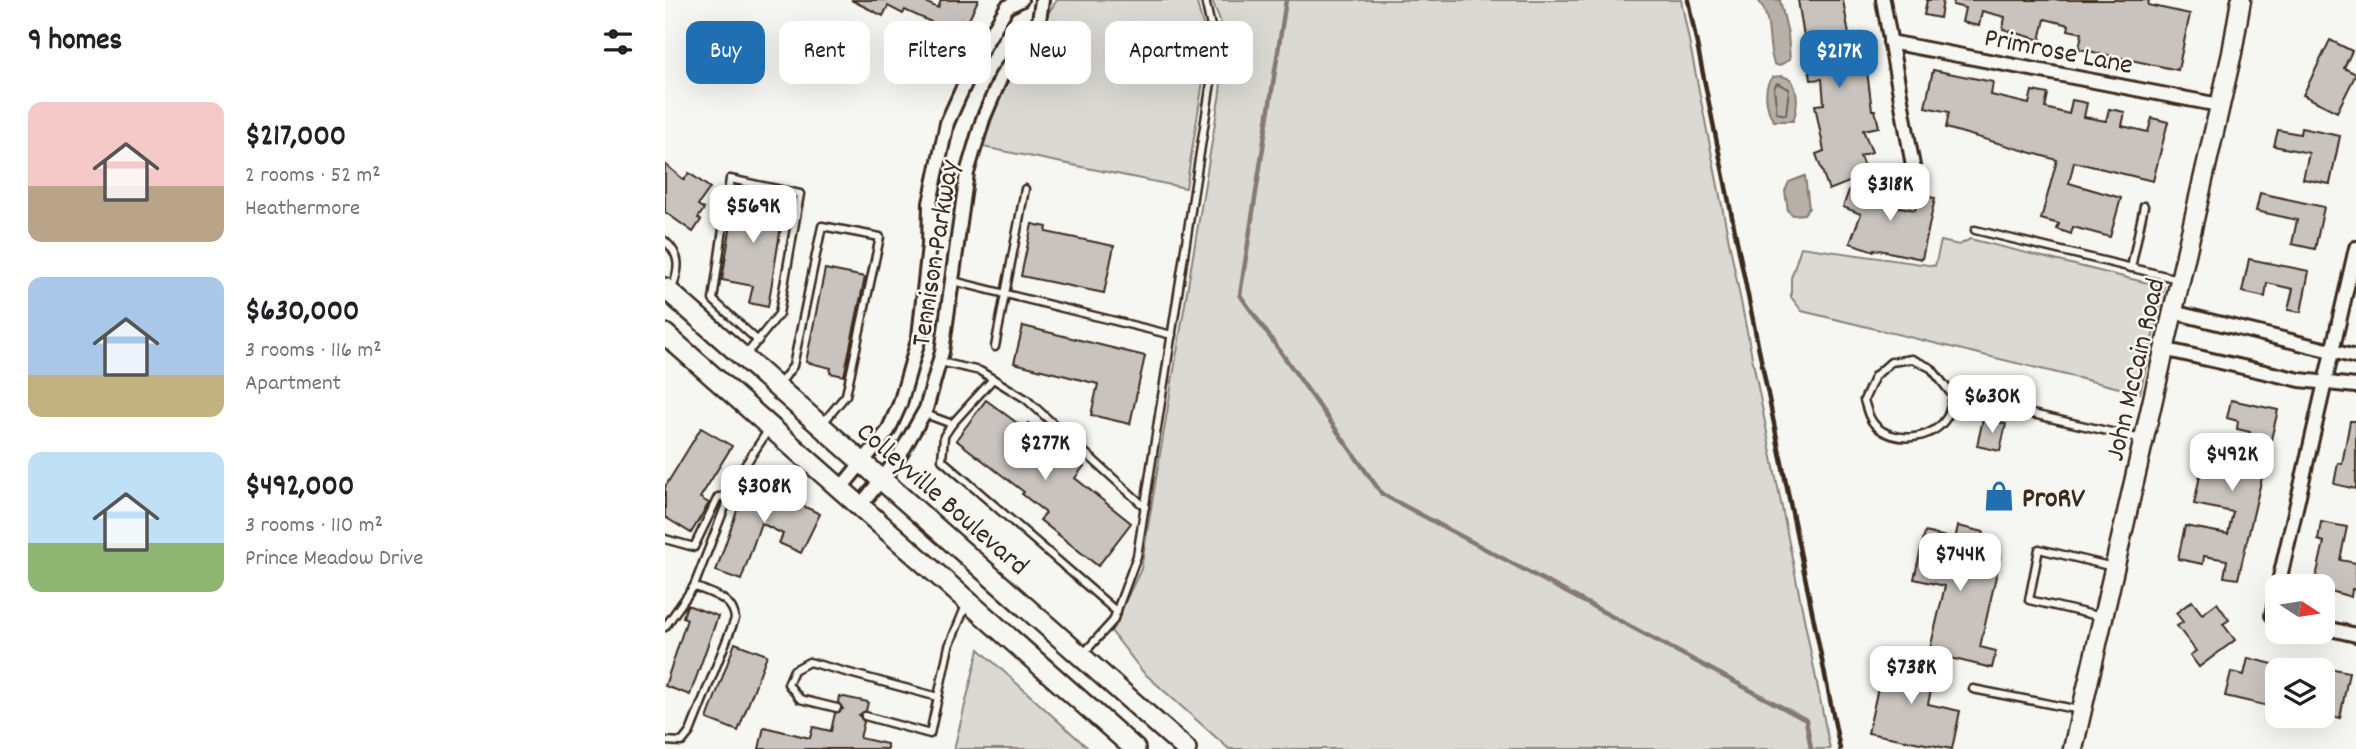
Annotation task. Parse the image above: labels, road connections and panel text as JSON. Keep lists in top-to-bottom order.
{
  "streets": {
    "main road": ["John McCain Road", "Colleyville Boulevard"],
    "street": ["Primrose Lane", "Tennison Parkway"]
  },
  "crossings": [
    ["Primrose Lane", "John McCain Road"],
    ["Tennison Parkway", "Colleyville Boulevard"]
  ],
  "places": {
    "shop": ["ProRV"]
  },
  "north": "right",
  "page": {
    "heading": "9 homes",
    "chip": [
      "Buy",
      "Rent",
      "Filters",
      "New",
      "Apartment"
    ],
    "price": [
      "$217K",
      "$318K",
      "$569K",
      "$630K",
      "$277K",
      "$492K",
      "$308K",
      "$744K",
      "$738K"
    ],
    "list": [
      {
        "name": "$217,000",
        "note": "2 rooms · 52 m² · Heathermore"
      },
      {
        "name": "$630,000",
        "note": "3 rooms · 116 m² · Apartment"
      },
      {
        "name": "$492,000",
        "note": "3 rooms · 110 m² · Prince Meadow Drive"
      }
    ]
  }
}
